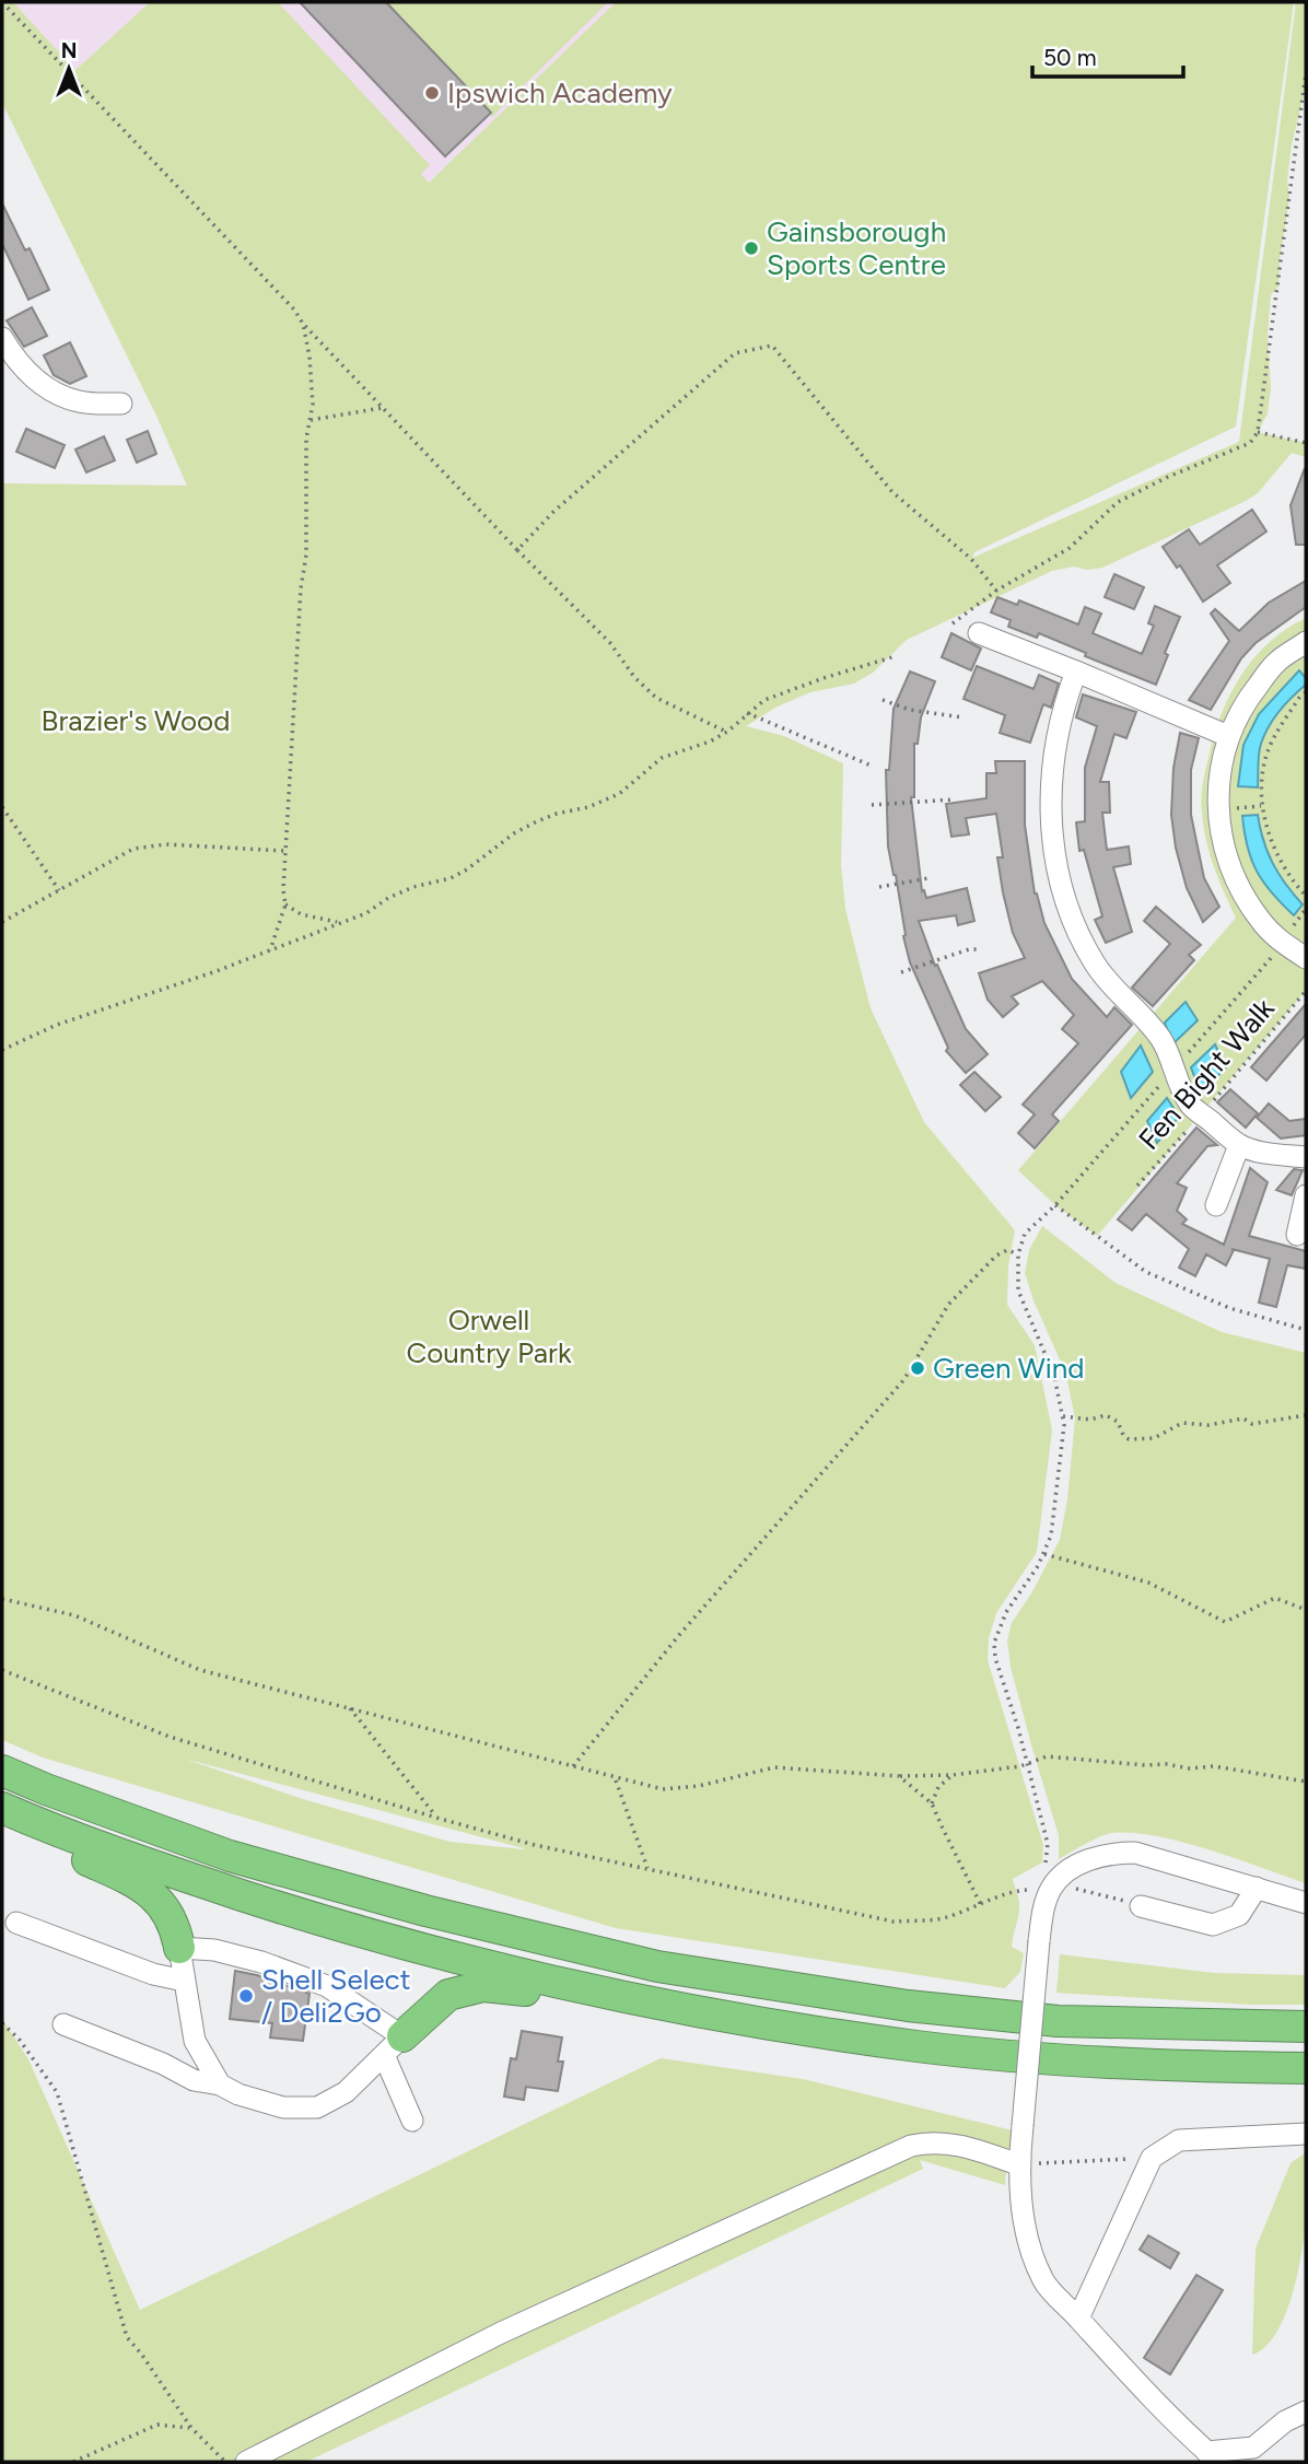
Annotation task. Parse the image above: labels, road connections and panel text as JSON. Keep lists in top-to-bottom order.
{
  "streets": {
    "path": ["Fen Bight Walk"]
  },
  "parks": ["Brazier's Wood", "Orwell Country Park"],
  "places": [
    "Ipswich Academy",
    "Gainsborough Sports Centre",
    "Green Wind",
    "Shell Select / Deli2Go"
  ],
  "scale_bar": "50 m",
  "north": "top"
}
